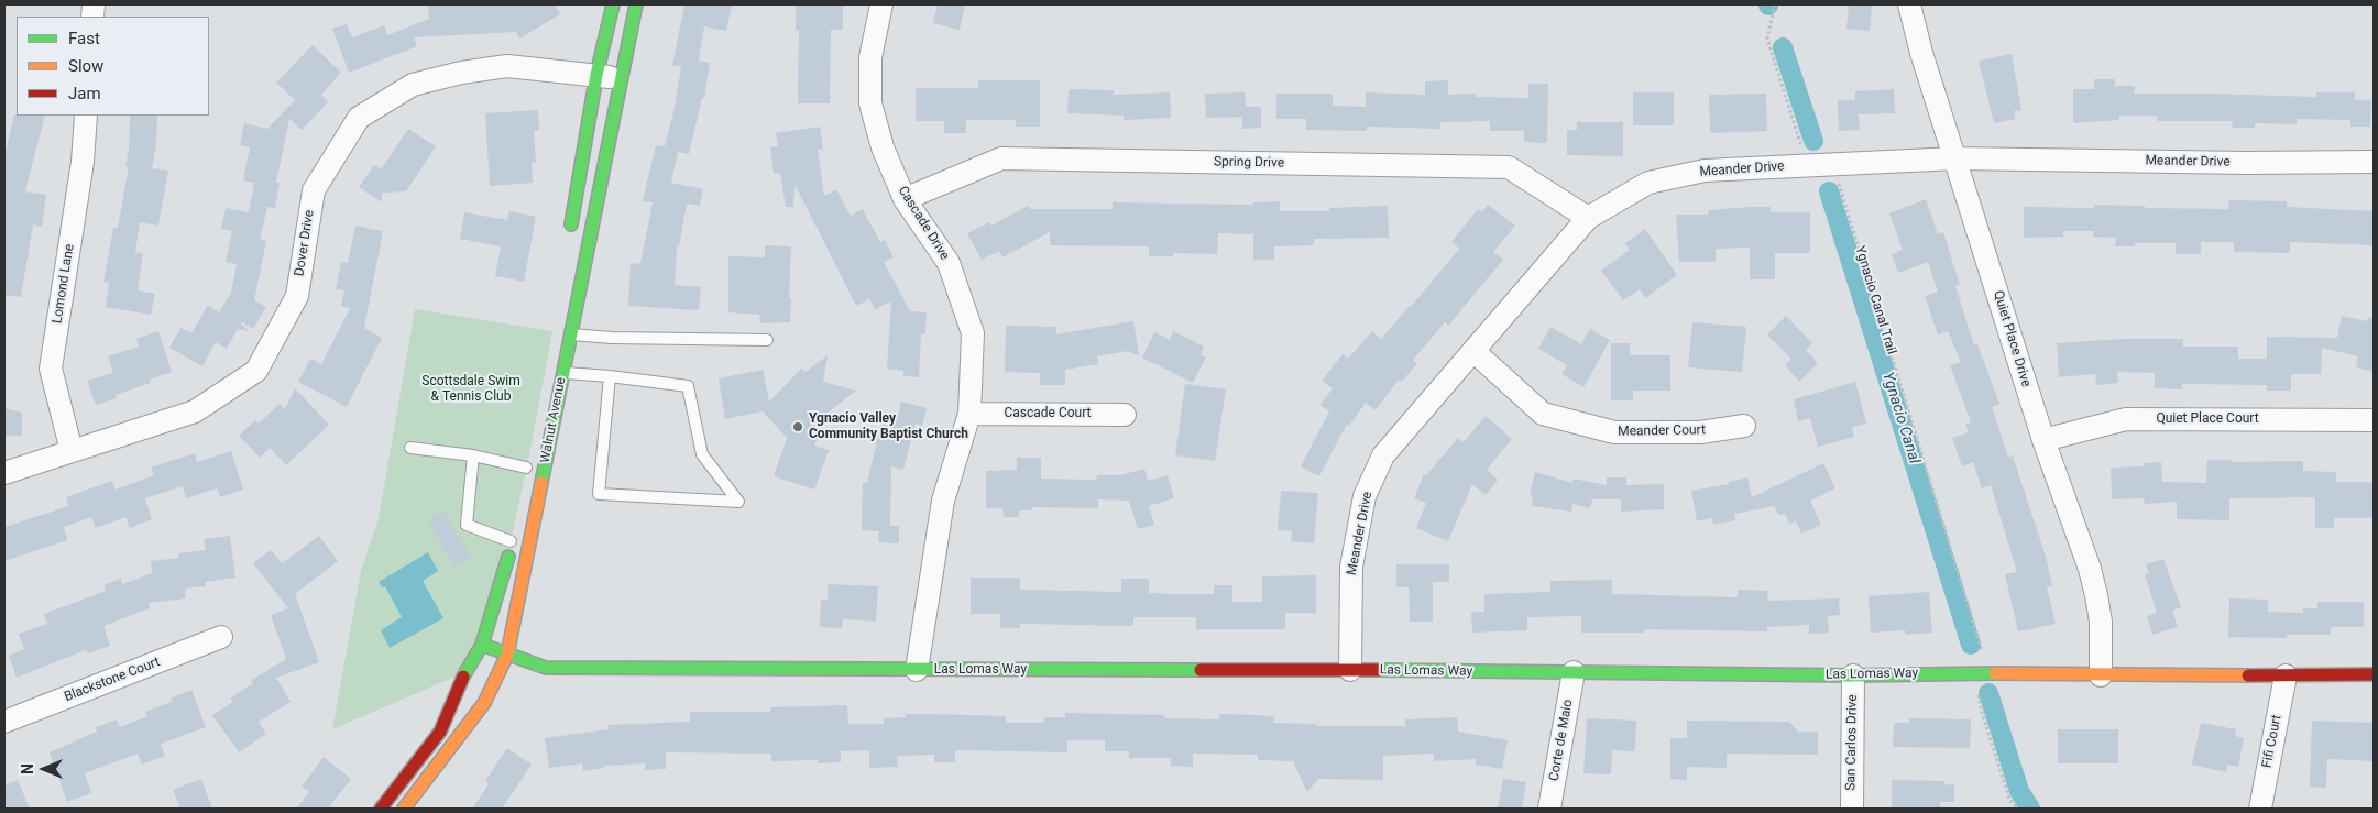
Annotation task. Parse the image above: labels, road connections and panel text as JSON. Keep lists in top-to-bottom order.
{
  "streets": {
    "street": [
      "Meander Drive",
      "Spring Drive",
      "Cascade Drive",
      "Dover Drive",
      "Lomond Lane",
      "Quiet Place Drive",
      "Cascade Court",
      "Quiet Place Court",
      "Walnut Avenue",
      "Meander Court",
      "Las Lomas Way",
      "Blackstone Court",
      "Corte de Maio",
      "Fifi Court",
      "San Carlos Drive"
    ],
    "path": ["Ygnacio Canal Trail"]
  },
  "crossings": [
    ["Meander Drive", "Spring Drive"],
    ["Meander Drive", "Quiet Place Drive"],
    ["Meander Drive", "Meander Court"],
    ["Meander Drive", "Las Lomas Way"],
    ["Spring Drive", "Cascade Drive"],
    ["Cascade Drive", "Cascade Court"],
    ["Cascade Drive", "Las Lomas Way"],
    ["Dover Drive", "Lomond Lane"],
    ["Dover Drive", "Walnut Avenue"],
    ["Ygnacio Canal Trail", "Las Lomas Way"],
    ["Quiet Place Drive", "Quiet Place Court"],
    ["Quiet Place Drive", "Las Lomas Way"],
    ["Walnut Avenue", "Las Lomas Way"],
    ["Las Lomas Way", "Corte de Maio"],
    ["Las Lomas Way", "Fifi Court"],
    ["Las Lomas Way", "San Carlos Drive"]
  ],
  "water": ["Ygnacio Canal"],
  "parks": ["Scottsdale Swim & Tennis Club"],
  "places": ["Ygnacio Valley Community Baptist Church"],
  "legend": ["Fast", "Slow", "Jam"],
  "north": "left"
}
